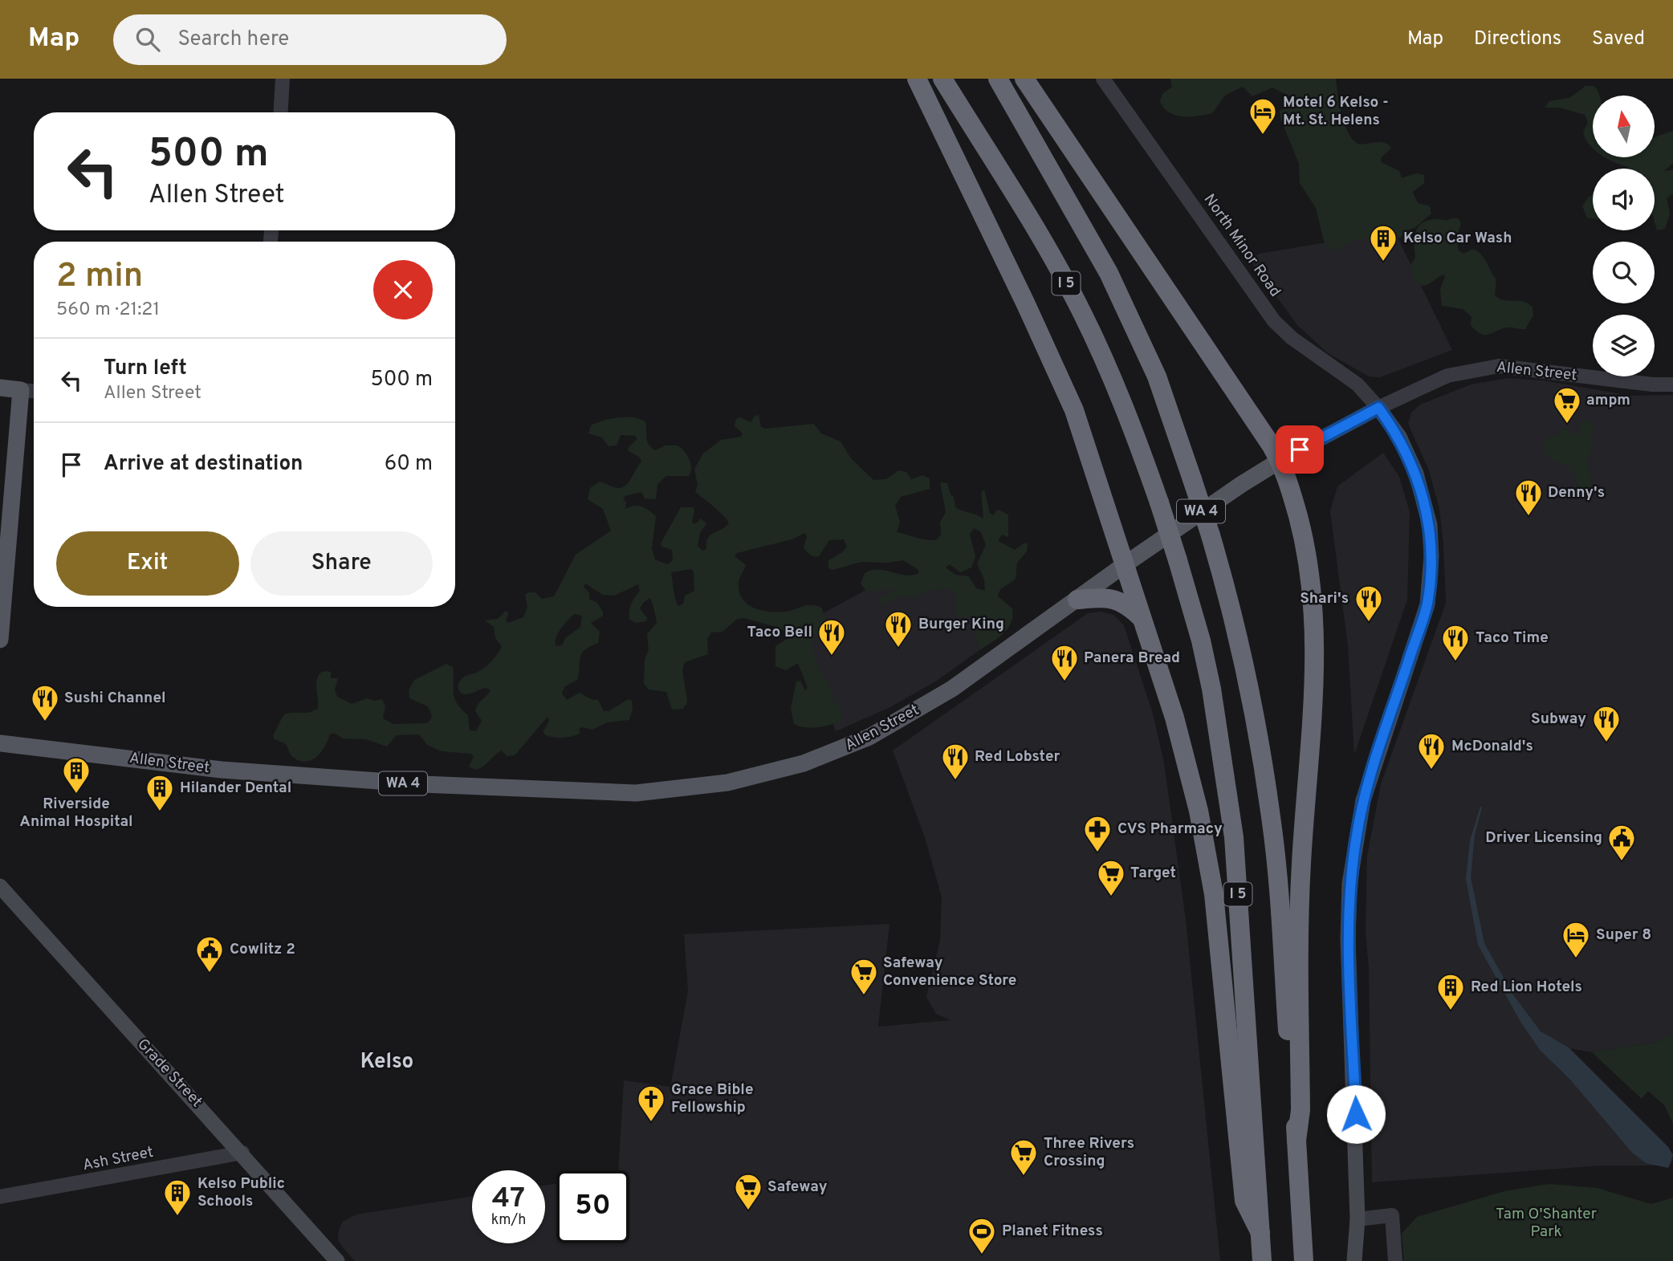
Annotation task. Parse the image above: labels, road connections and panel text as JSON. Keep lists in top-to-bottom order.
{
  "streets": {
    "highway": ["I 5"],
    "main road": ["Allen Street", "WA 4", "Grade Street"],
    "street": ["North Minor Road", "Ash Street"]
  },
  "crossings": [
    ["North Minor Road", "Allen Street"],
    ["Grade Street", "Ash Street"]
  ],
  "districts": ["Kelso"],
  "parks": ["Tam O'Shanter Park"],
  "places": {
    "hotel": ["Motel 6 Kelso - Mt. St. Helens", "Super 8"],
    "building": [
      "Kelso Car Wash",
      "Riverside Animal Hospital",
      "Hilander Dental",
      "Red Lion Hotels",
      "Kelso Public Schools"
    ],
    "supermarket": [
      "ampm",
      "Target",
      "Safeway Convenience Store",
      "Three Rivers Crossing",
      "Safeway"
    ],
    "restaurant": [
      "Denny's",
      "Shari's",
      "Burger King",
      "Taco Bell",
      "Taco Time",
      "Panera Bread",
      "Sushi Channel",
      "Subway",
      "McDonald's",
      "Red Lobster"
    ],
    "pharmacy": ["CVS Pharmacy"],
    "public building": ["Driver Licensing", "Cowlitz 2"],
    "church": ["Grace Bible Fellowship"],
    "sports": ["Planet Fitness"]
  },
  "north": "top",
  "page": {
    "header": "Map",
    "search": "Search here",
    "nav": ["Map", "Directions", "Saved"],
    "turn": ["500 m", "Allen Street"],
    "heading": ["2 min", "560 m · 21:21"],
    "list": [
      {
        "name": "Turn left",
        "note": "Allen Street",
        "value": "500 m"
      },
      {
        "name": "Arrive at destination",
        "value": "60 m"
      }
    ],
    "buttons": ["Exit", "Share"],
    "speed": "47 km/h",
    "limit": "50"
  }
}
